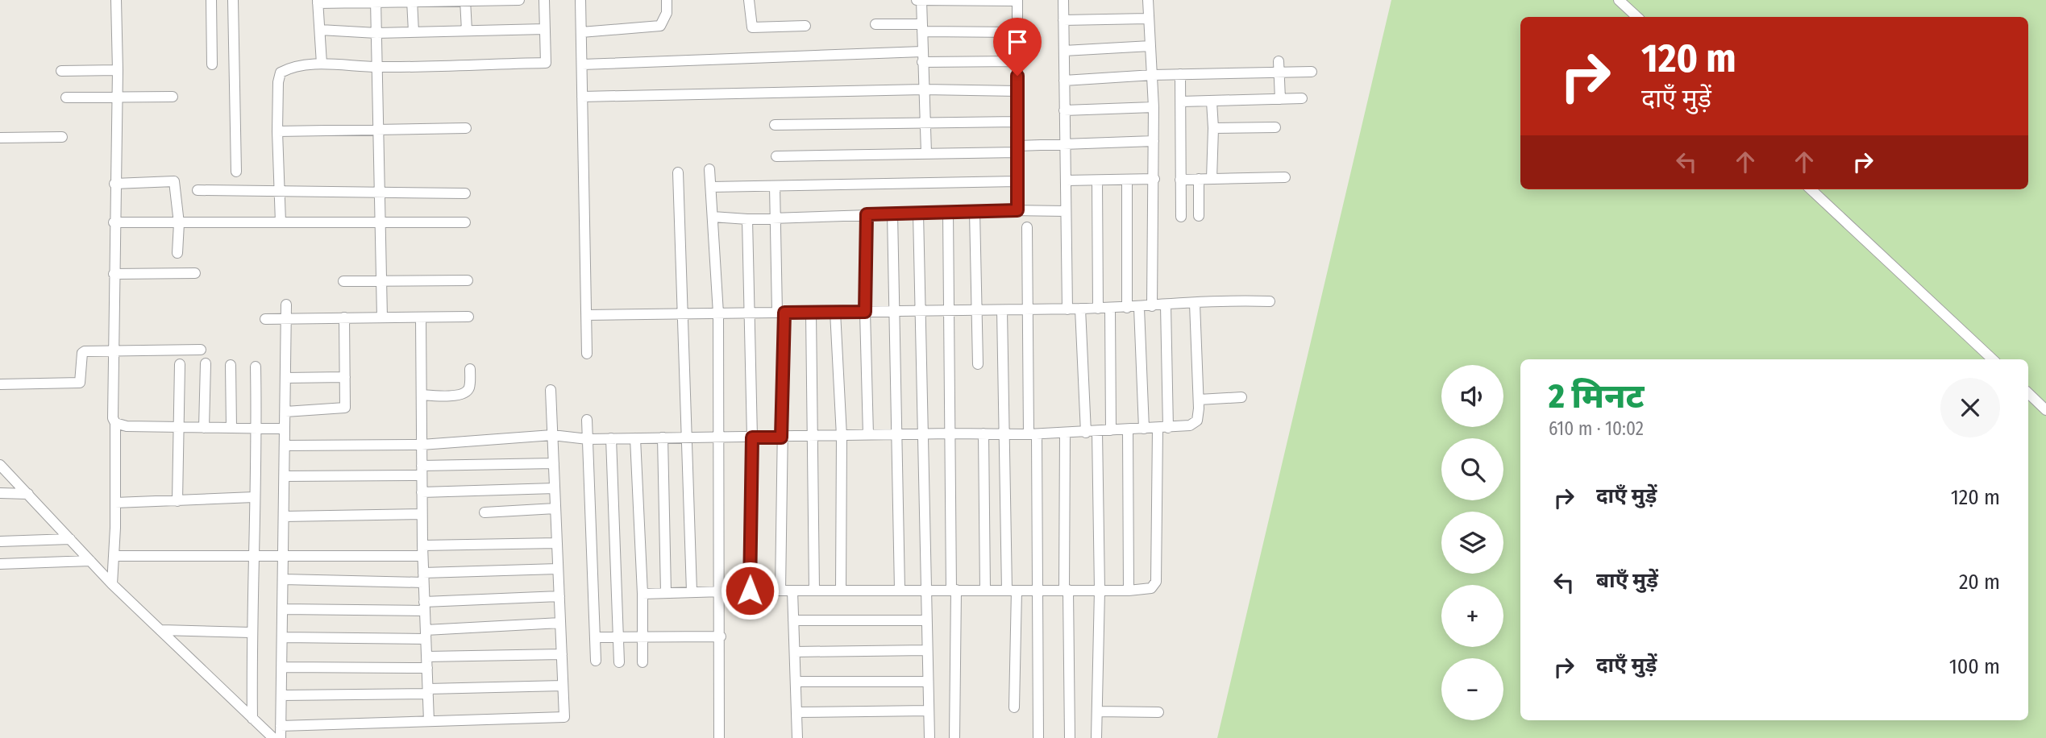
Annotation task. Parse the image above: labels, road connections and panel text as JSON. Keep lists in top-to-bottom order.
{
  "page": {
    "turn": ["120 m", "दाएँ मुड़ें"],
    "heading": ["2 मिनट", "610 m · 10:02"],
    "map_buttons": ["+", "−"],
    "list": [
      {
        "name": "दाएँ मुड़ें",
        "value": "120 m"
      },
      {
        "name": "बाएँ मुड़ें",
        "value": "20 m"
      },
      {
        "name": "दाएँ मुड़ें",
        "value": "100 m"
      }
    ]
  }
}
